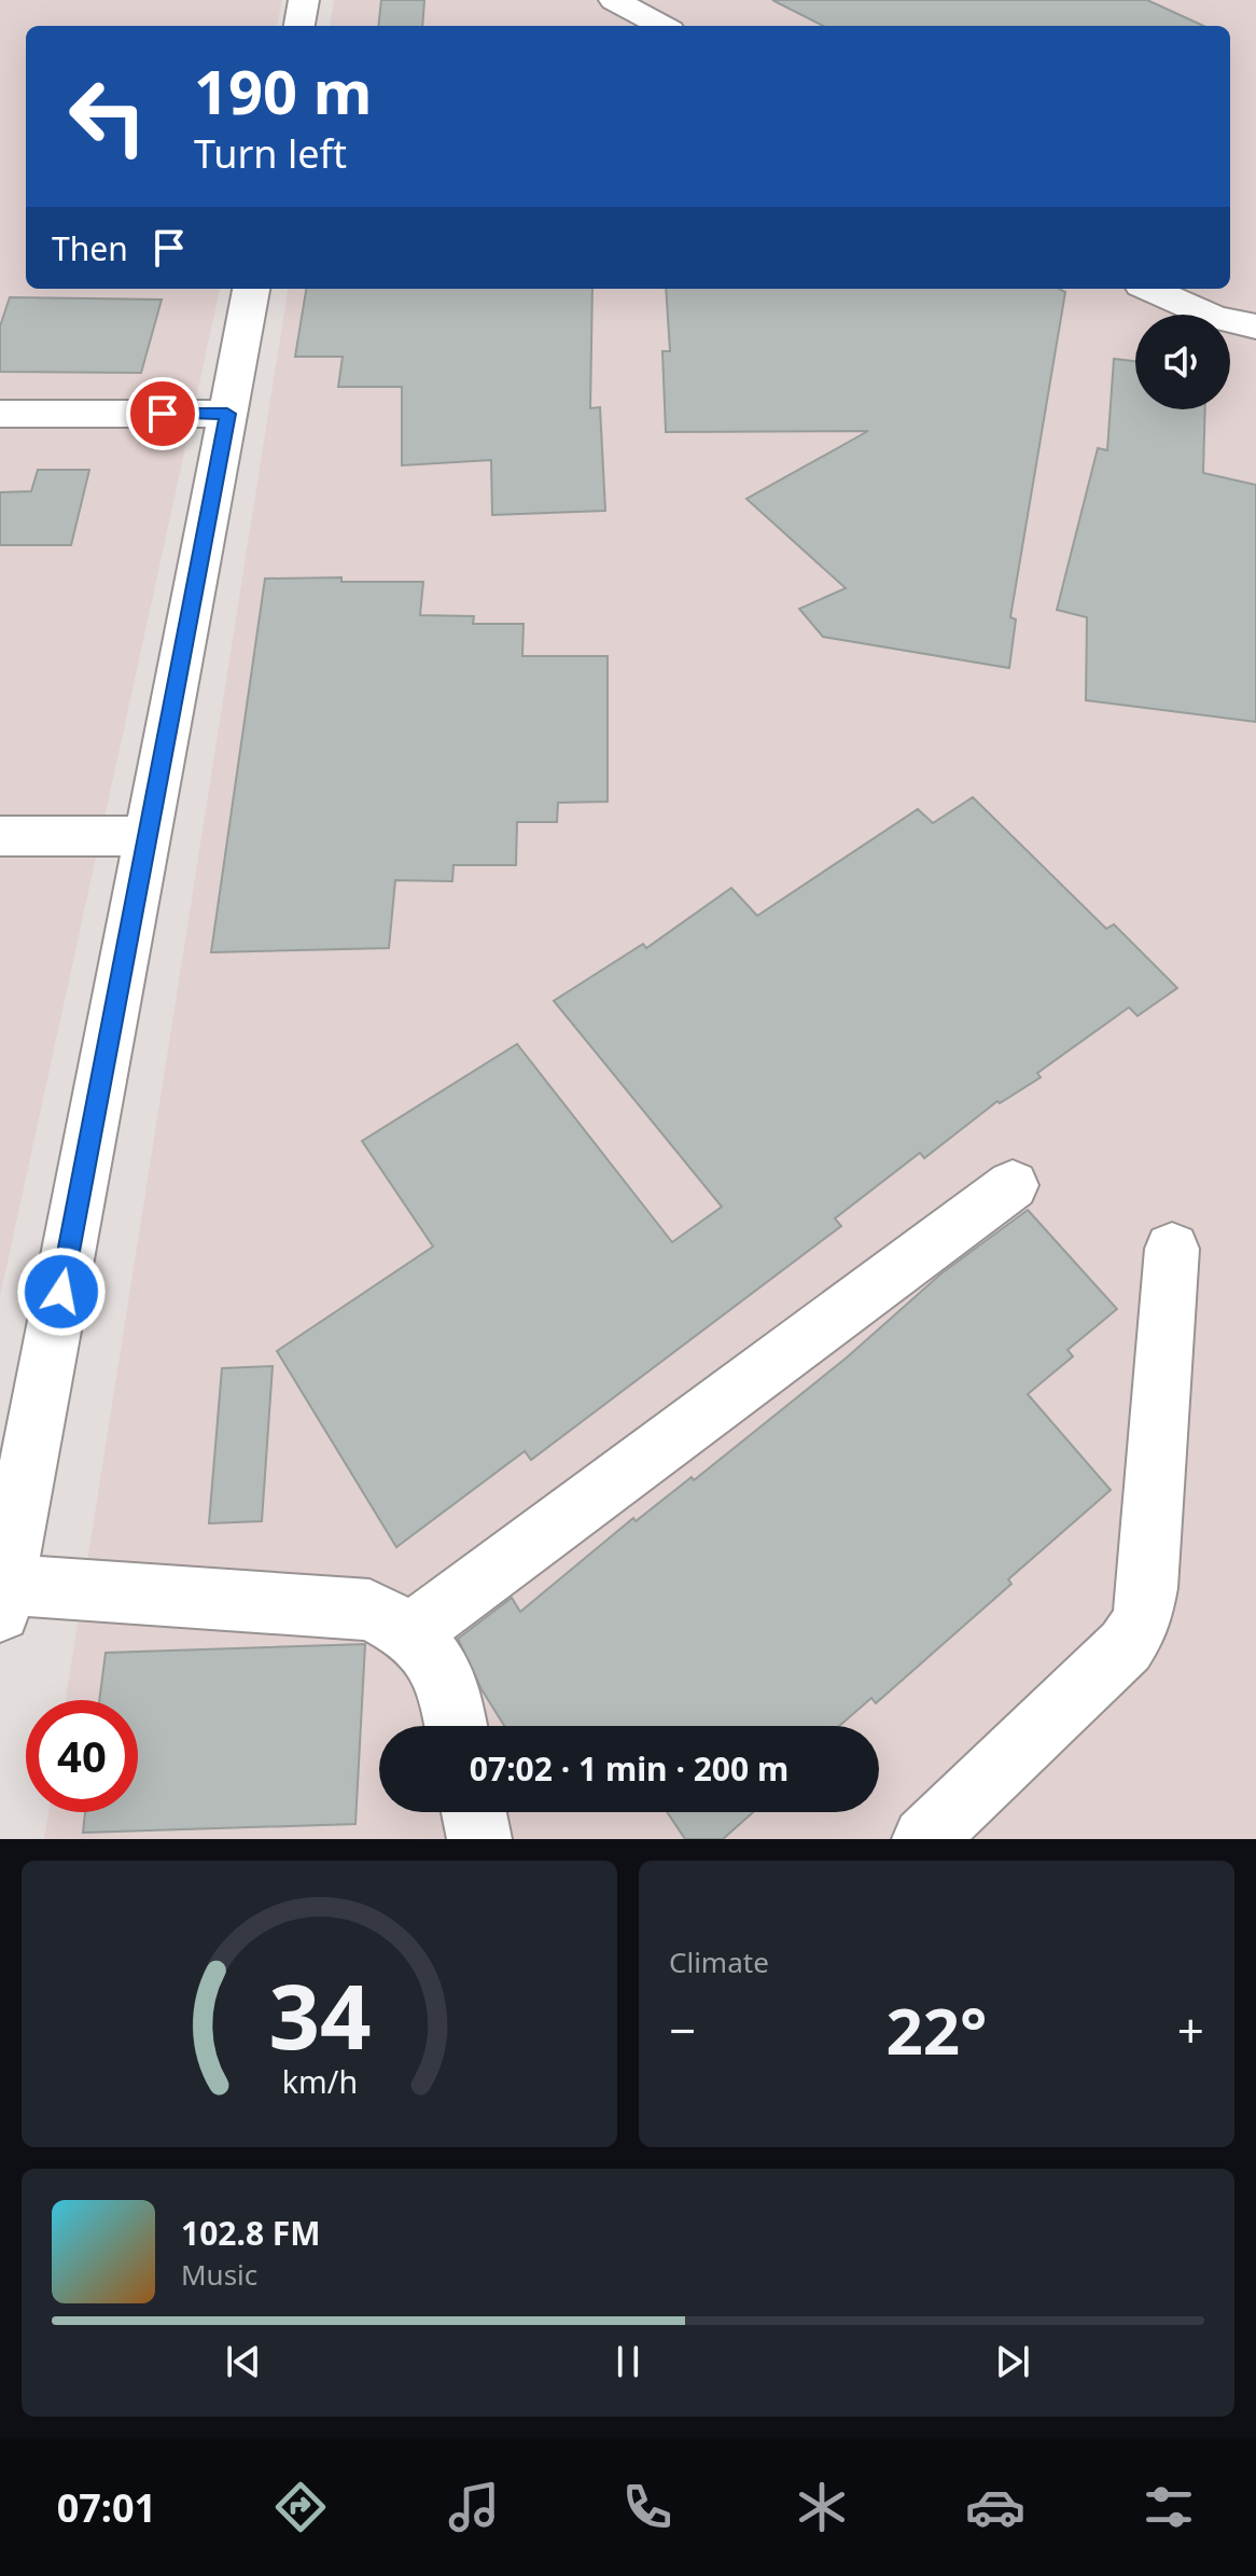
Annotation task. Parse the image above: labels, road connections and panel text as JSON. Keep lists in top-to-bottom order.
{
  "page": {
    "turn": ["190 m", "Turn left"],
    "then": "Then",
    "limit": "40",
    "trip": "07:02 · 1 min · 200 m",
    "tile": "Climate",
    "heat": ["−", "22°", "+"],
    "song": ["102.8 FM", "Music"],
    "tabs": "07:01",
    "gauge": ["34", "km/h"]
  }
}
